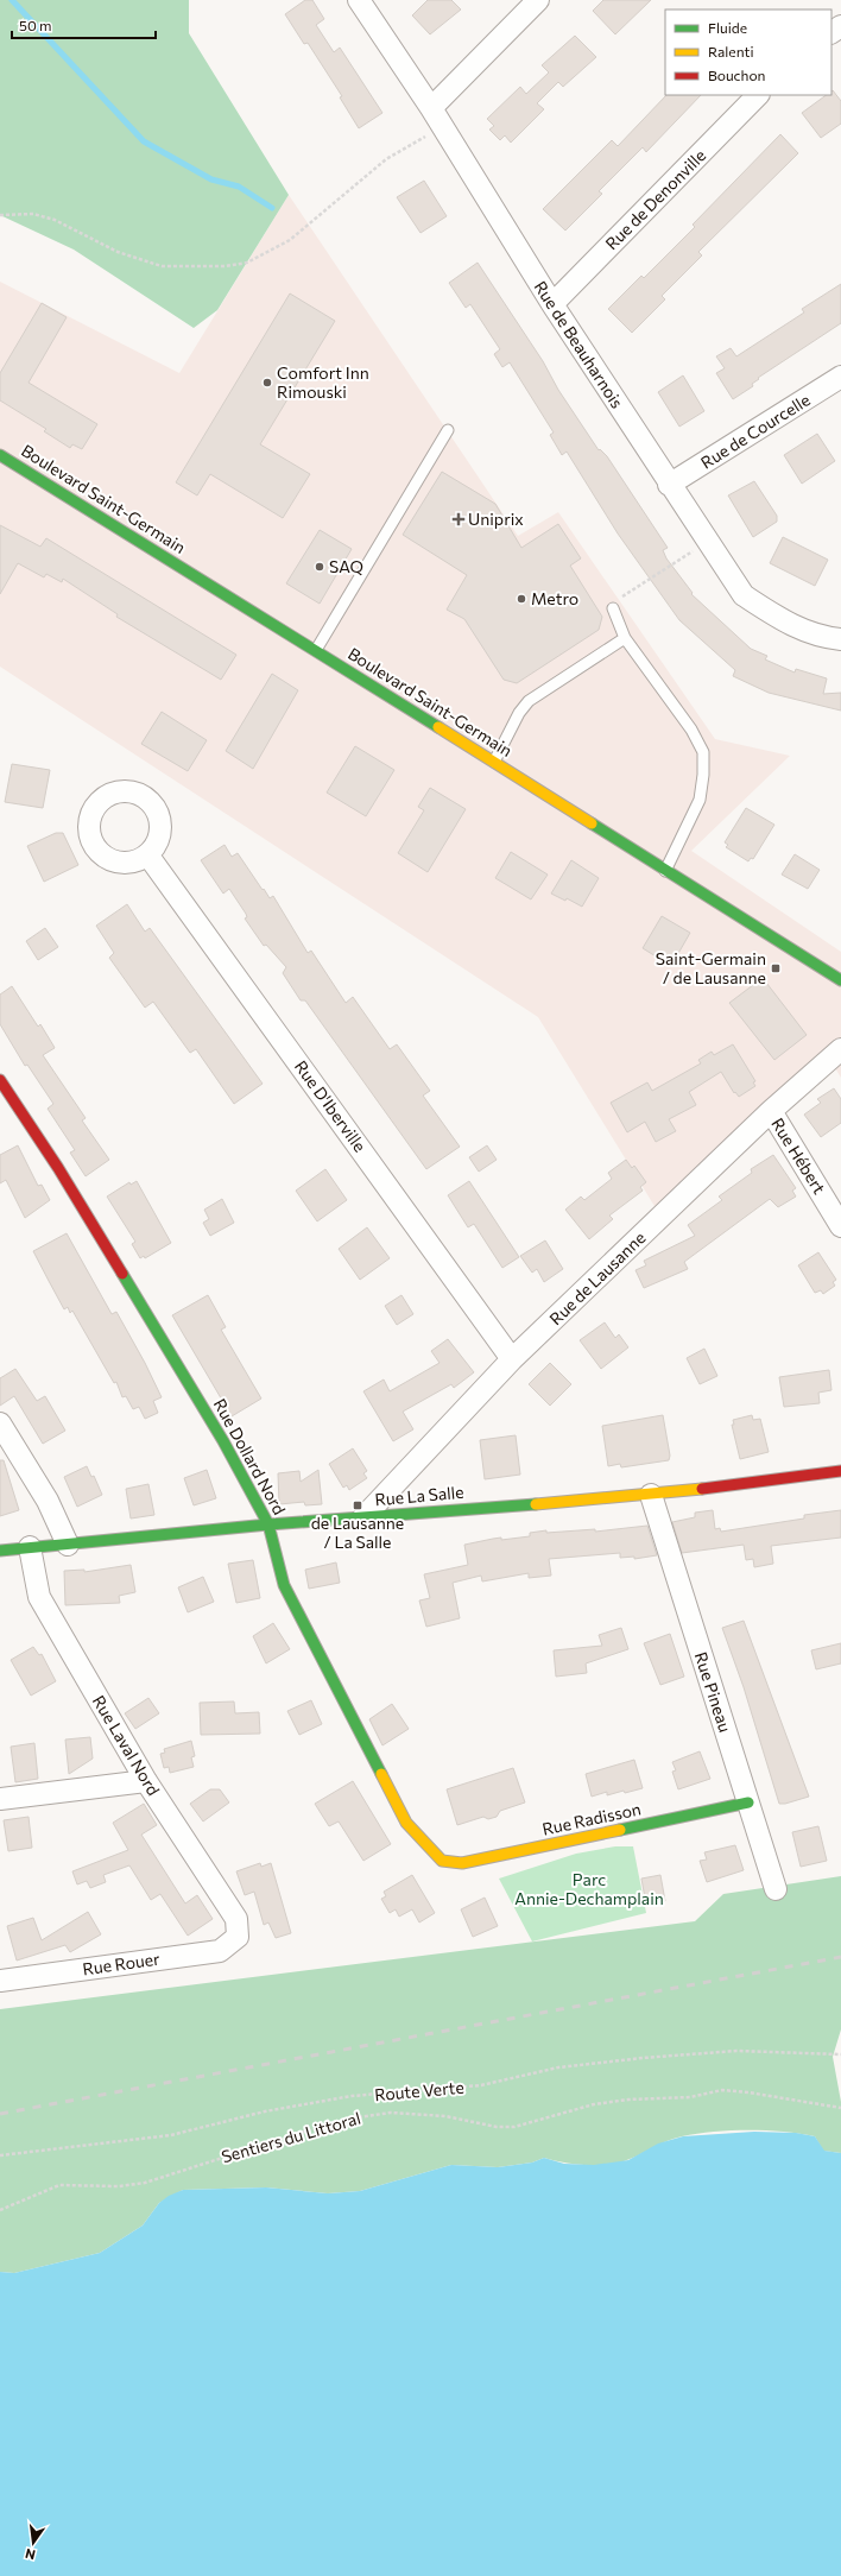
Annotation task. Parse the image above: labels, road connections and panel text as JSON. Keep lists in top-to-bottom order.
{
  "streets": {
    "street": [
      "Rue de Denonville",
      "Rue de Beauharnois",
      "Rue de Courcelle",
      "Boulevard Saint-Germain",
      "Rue D'Iberville",
      "Rue Hébert",
      "Rue de Lausanne",
      "Rue Dollard Nord",
      "Rue La Salle",
      "Rue Pineau",
      "Rue Laval Nord",
      "Rue Radisson",
      "Rue Rouer"
    ],
    "path": ["Route Verte", "Sentiers du Littoral"]
  },
  "crossings": [
    ["Rue de Denonville", "Rue de Beauharnois"],
    ["Rue de Beauharnois", "Rue de Courcelle"],
    ["Rue D'Iberville", "Rue de Lausanne"],
    ["Rue Hébert", "Rue de Lausanne"],
    ["Rue de Lausanne", "Rue La Salle"],
    ["Rue Dollard Nord", "Rue La Salle"],
    ["Rue Dollard Nord", "Rue Radisson"],
    ["Rue La Salle", "Rue Pineau"],
    ["Rue La Salle", "Rue Laval Nord"],
    ["Rue Pineau", "Rue Radisson"],
    ["Rue Laval Nord", "Rue Rouer"]
  ],
  "parks": ["Parc Annie-Dechamplain"],
  "places": {
    "other": ["Comfort Inn Rimouski", "SAQ", "Metro"],
    "health": ["Uniprix"],
    "transit": ["Saint-Germain / de Lausanne", "de Lausanne / La Salle"]
  },
  "legend": ["Fluide", "Ralenti", "Bouchon"],
  "scale_bar": "50 m",
  "north": "bottom"
}
